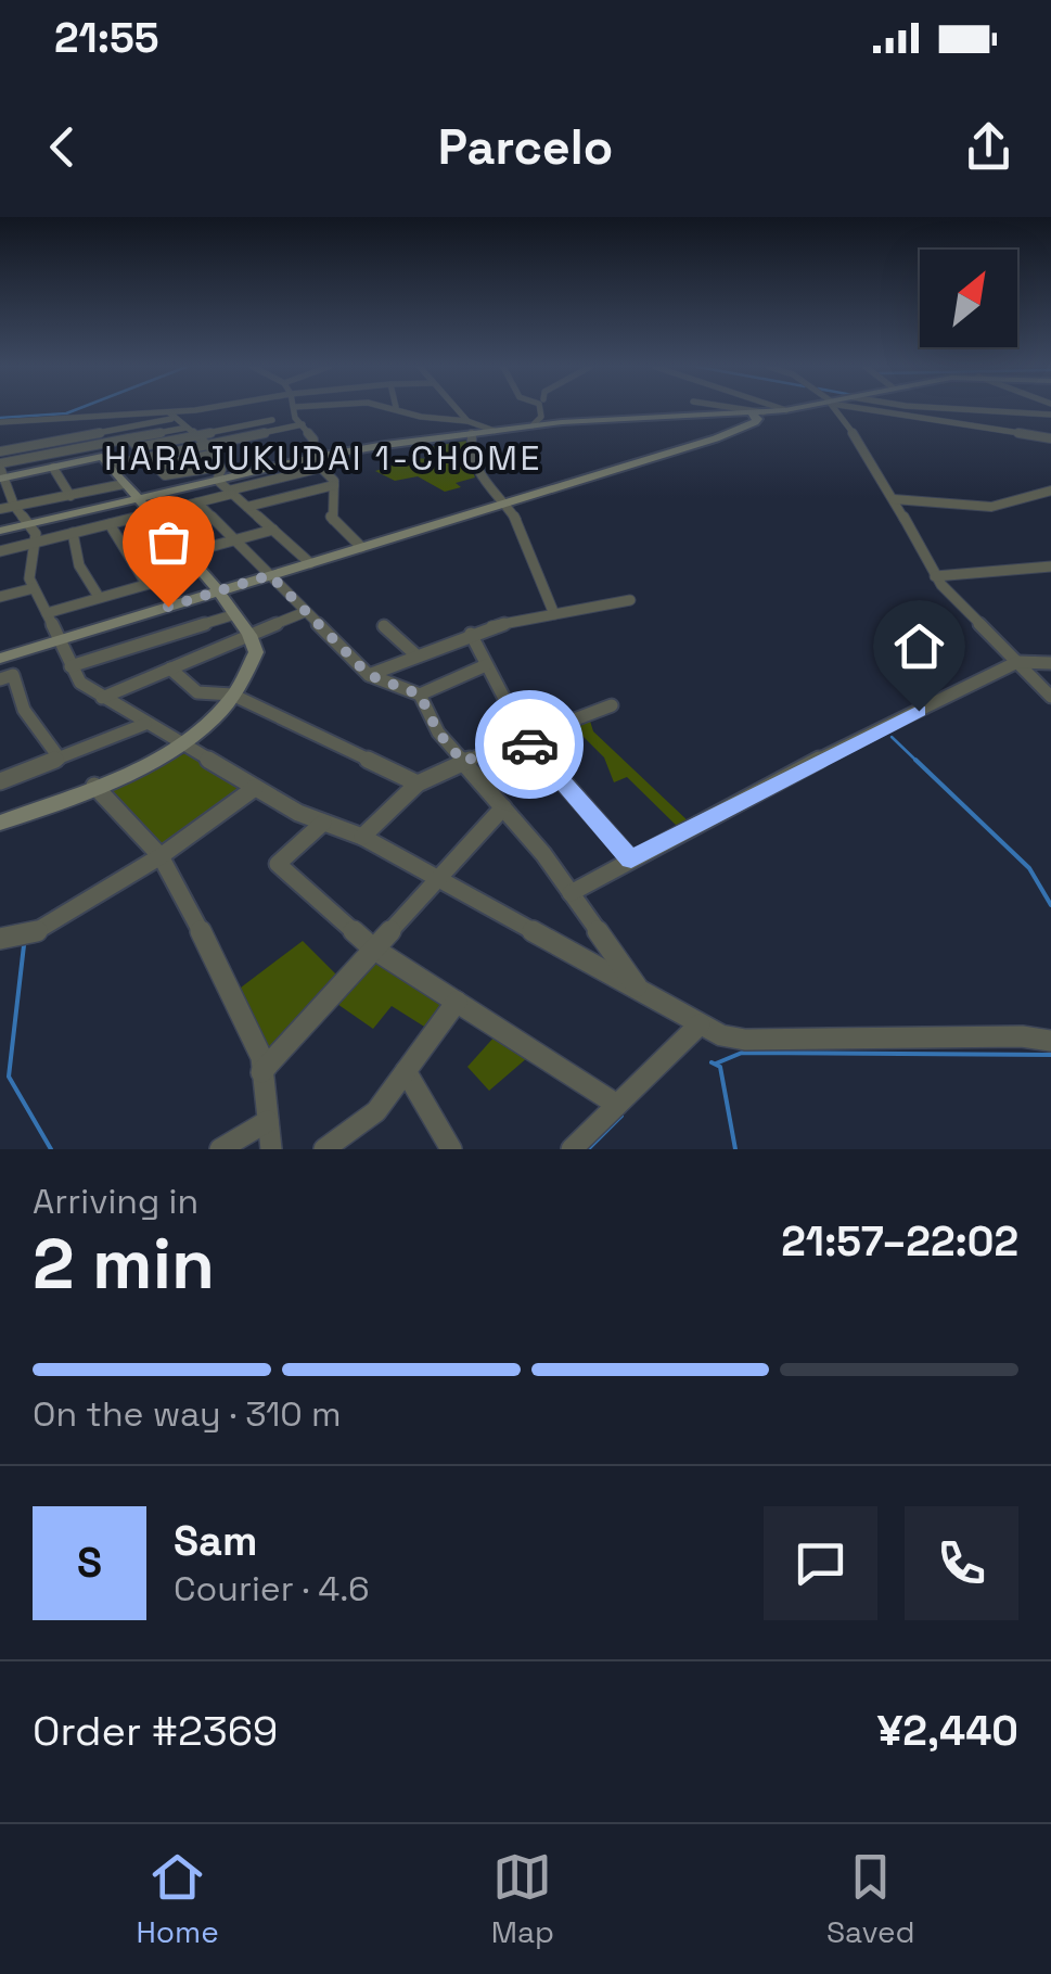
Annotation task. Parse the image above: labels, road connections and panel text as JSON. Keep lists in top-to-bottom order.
{
  "districts": ["HARAJUKUDAI 1-CHOME"],
  "north": "top right",
  "page": {
    "status": "21:55",
    "header": "Parcelo",
    "heading": ["2 min", "Arriving in", "21:57–22:02"],
    "panel": [
      "Sam",
      "Courier · 4.6",
      "Order #2369",
      "¥2,440"
    ],
    "bar": "On the way · 310 m",
    "round": "S",
    "tabs": ["Home", "Map", "Saved"]
  }
}
